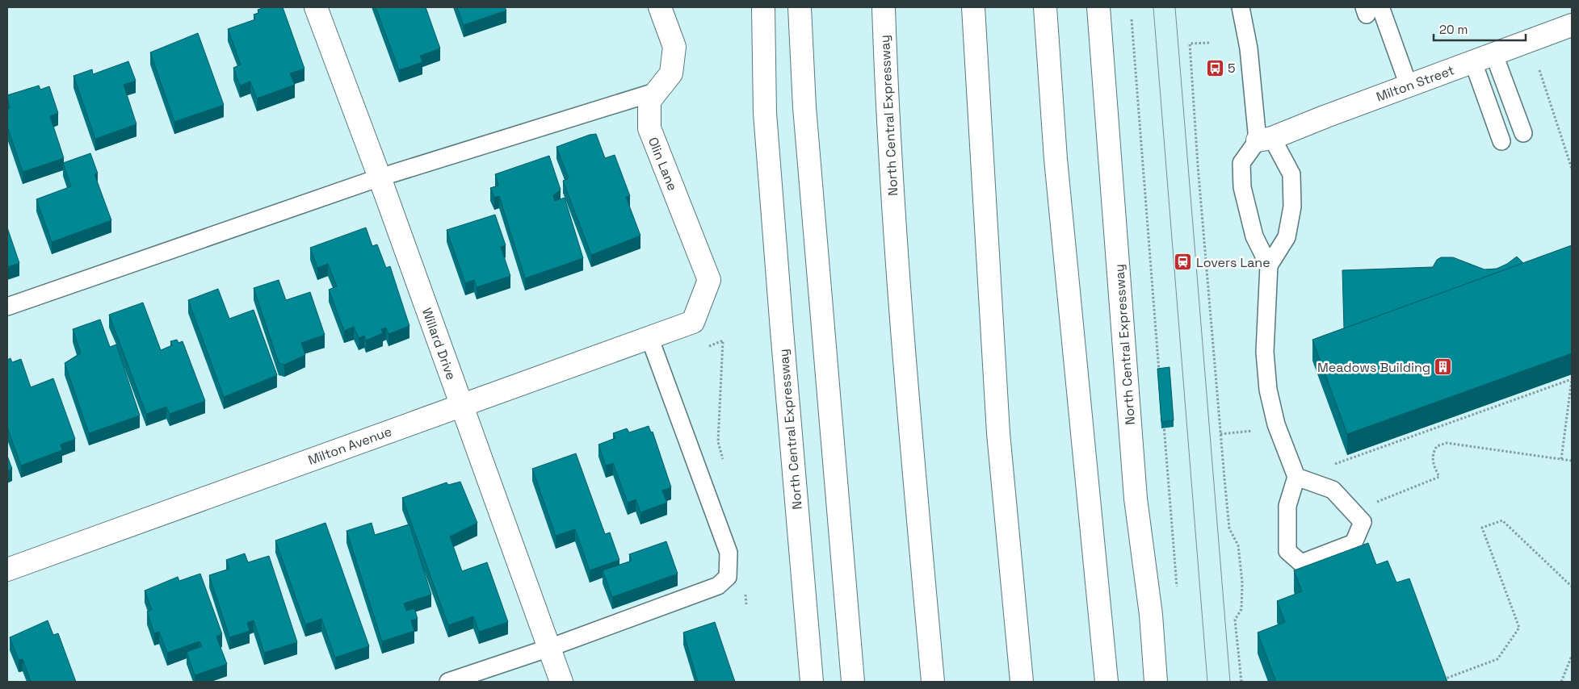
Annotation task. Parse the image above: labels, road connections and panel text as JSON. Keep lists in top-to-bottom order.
{
  "streets": {
    "main road": [
      "Milton Street",
      "North Central Expressway",
      "Olin Lane",
      "Willard Drive",
      "Milton Avenue"
    ]
  },
  "crossings": [
    ["Olin Lane", "Milton Avenue"],
    ["Willard Drive", "Milton Avenue"]
  ],
  "places": {
    "bus stop": ["5"],
    "station": ["Lovers Lane"],
    "building": ["Meadows Building"]
  },
  "scale_bar": "20 m"
}
